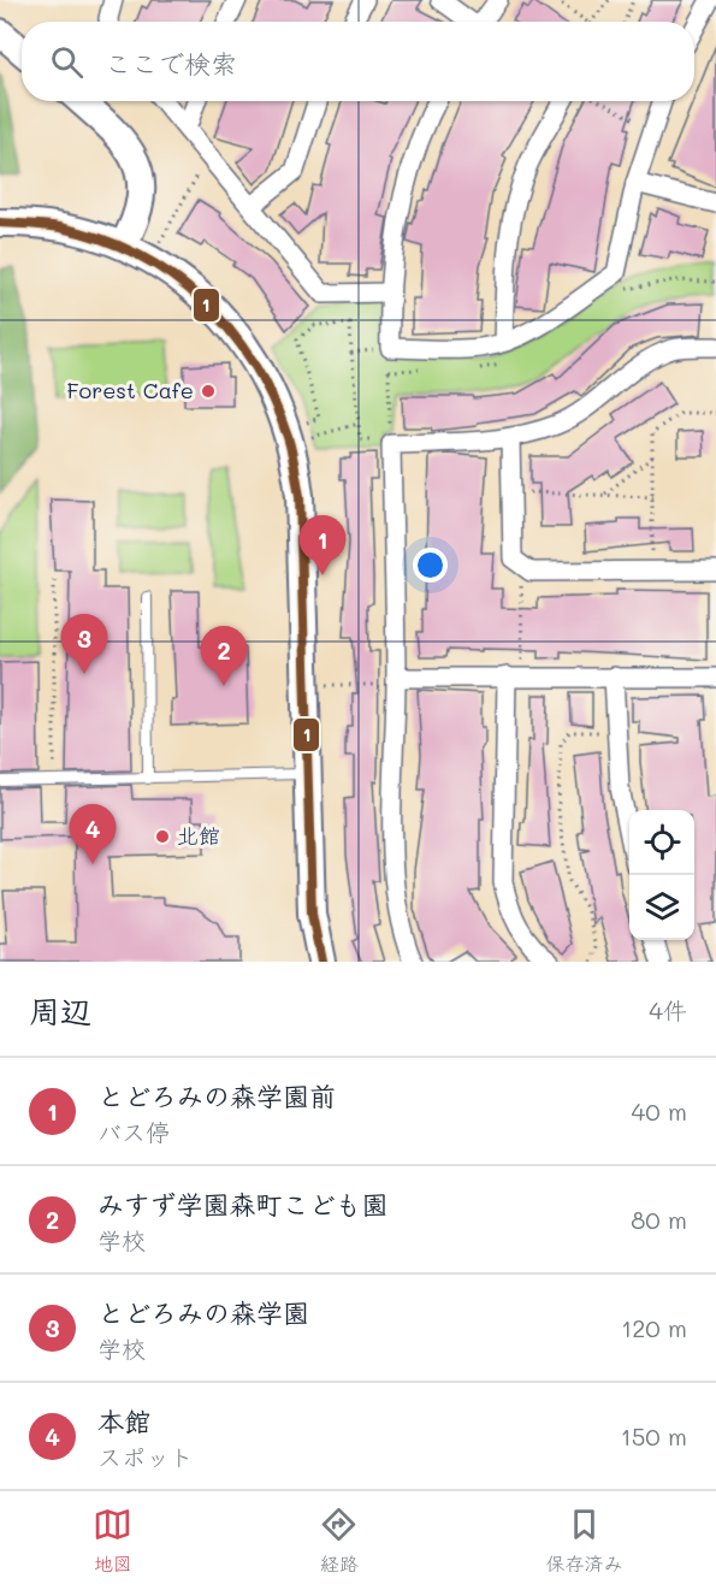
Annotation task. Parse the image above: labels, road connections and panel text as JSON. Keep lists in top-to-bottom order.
{
  "places": ["Forest Cafe", "北館"],
  "lines": ["transit line 1"],
  "page": {
    "search": "ここで検索",
    "pins": [
      "1",
      "3",
      "2",
      "4"
    ],
    "heading": ["周辺", "4件"],
    "list": [
      {
        "mark": "1",
        "name": "とどろみの森学園前",
        "note": "バス停",
        "value": "40 m"
      },
      {
        "mark": "2",
        "name": "みすず学園森町こども園",
        "note": "学校",
        "value": "80 m"
      },
      {
        "mark": "3",
        "name": "とどろみの森学園",
        "note": "学校",
        "value": "120 m"
      },
      {
        "mark": "4",
        "name": "本館",
        "note": "スポット",
        "value": "150 m"
      }
    ],
    "nav": ["地図", "経路", "保存済み"]
  }
}
